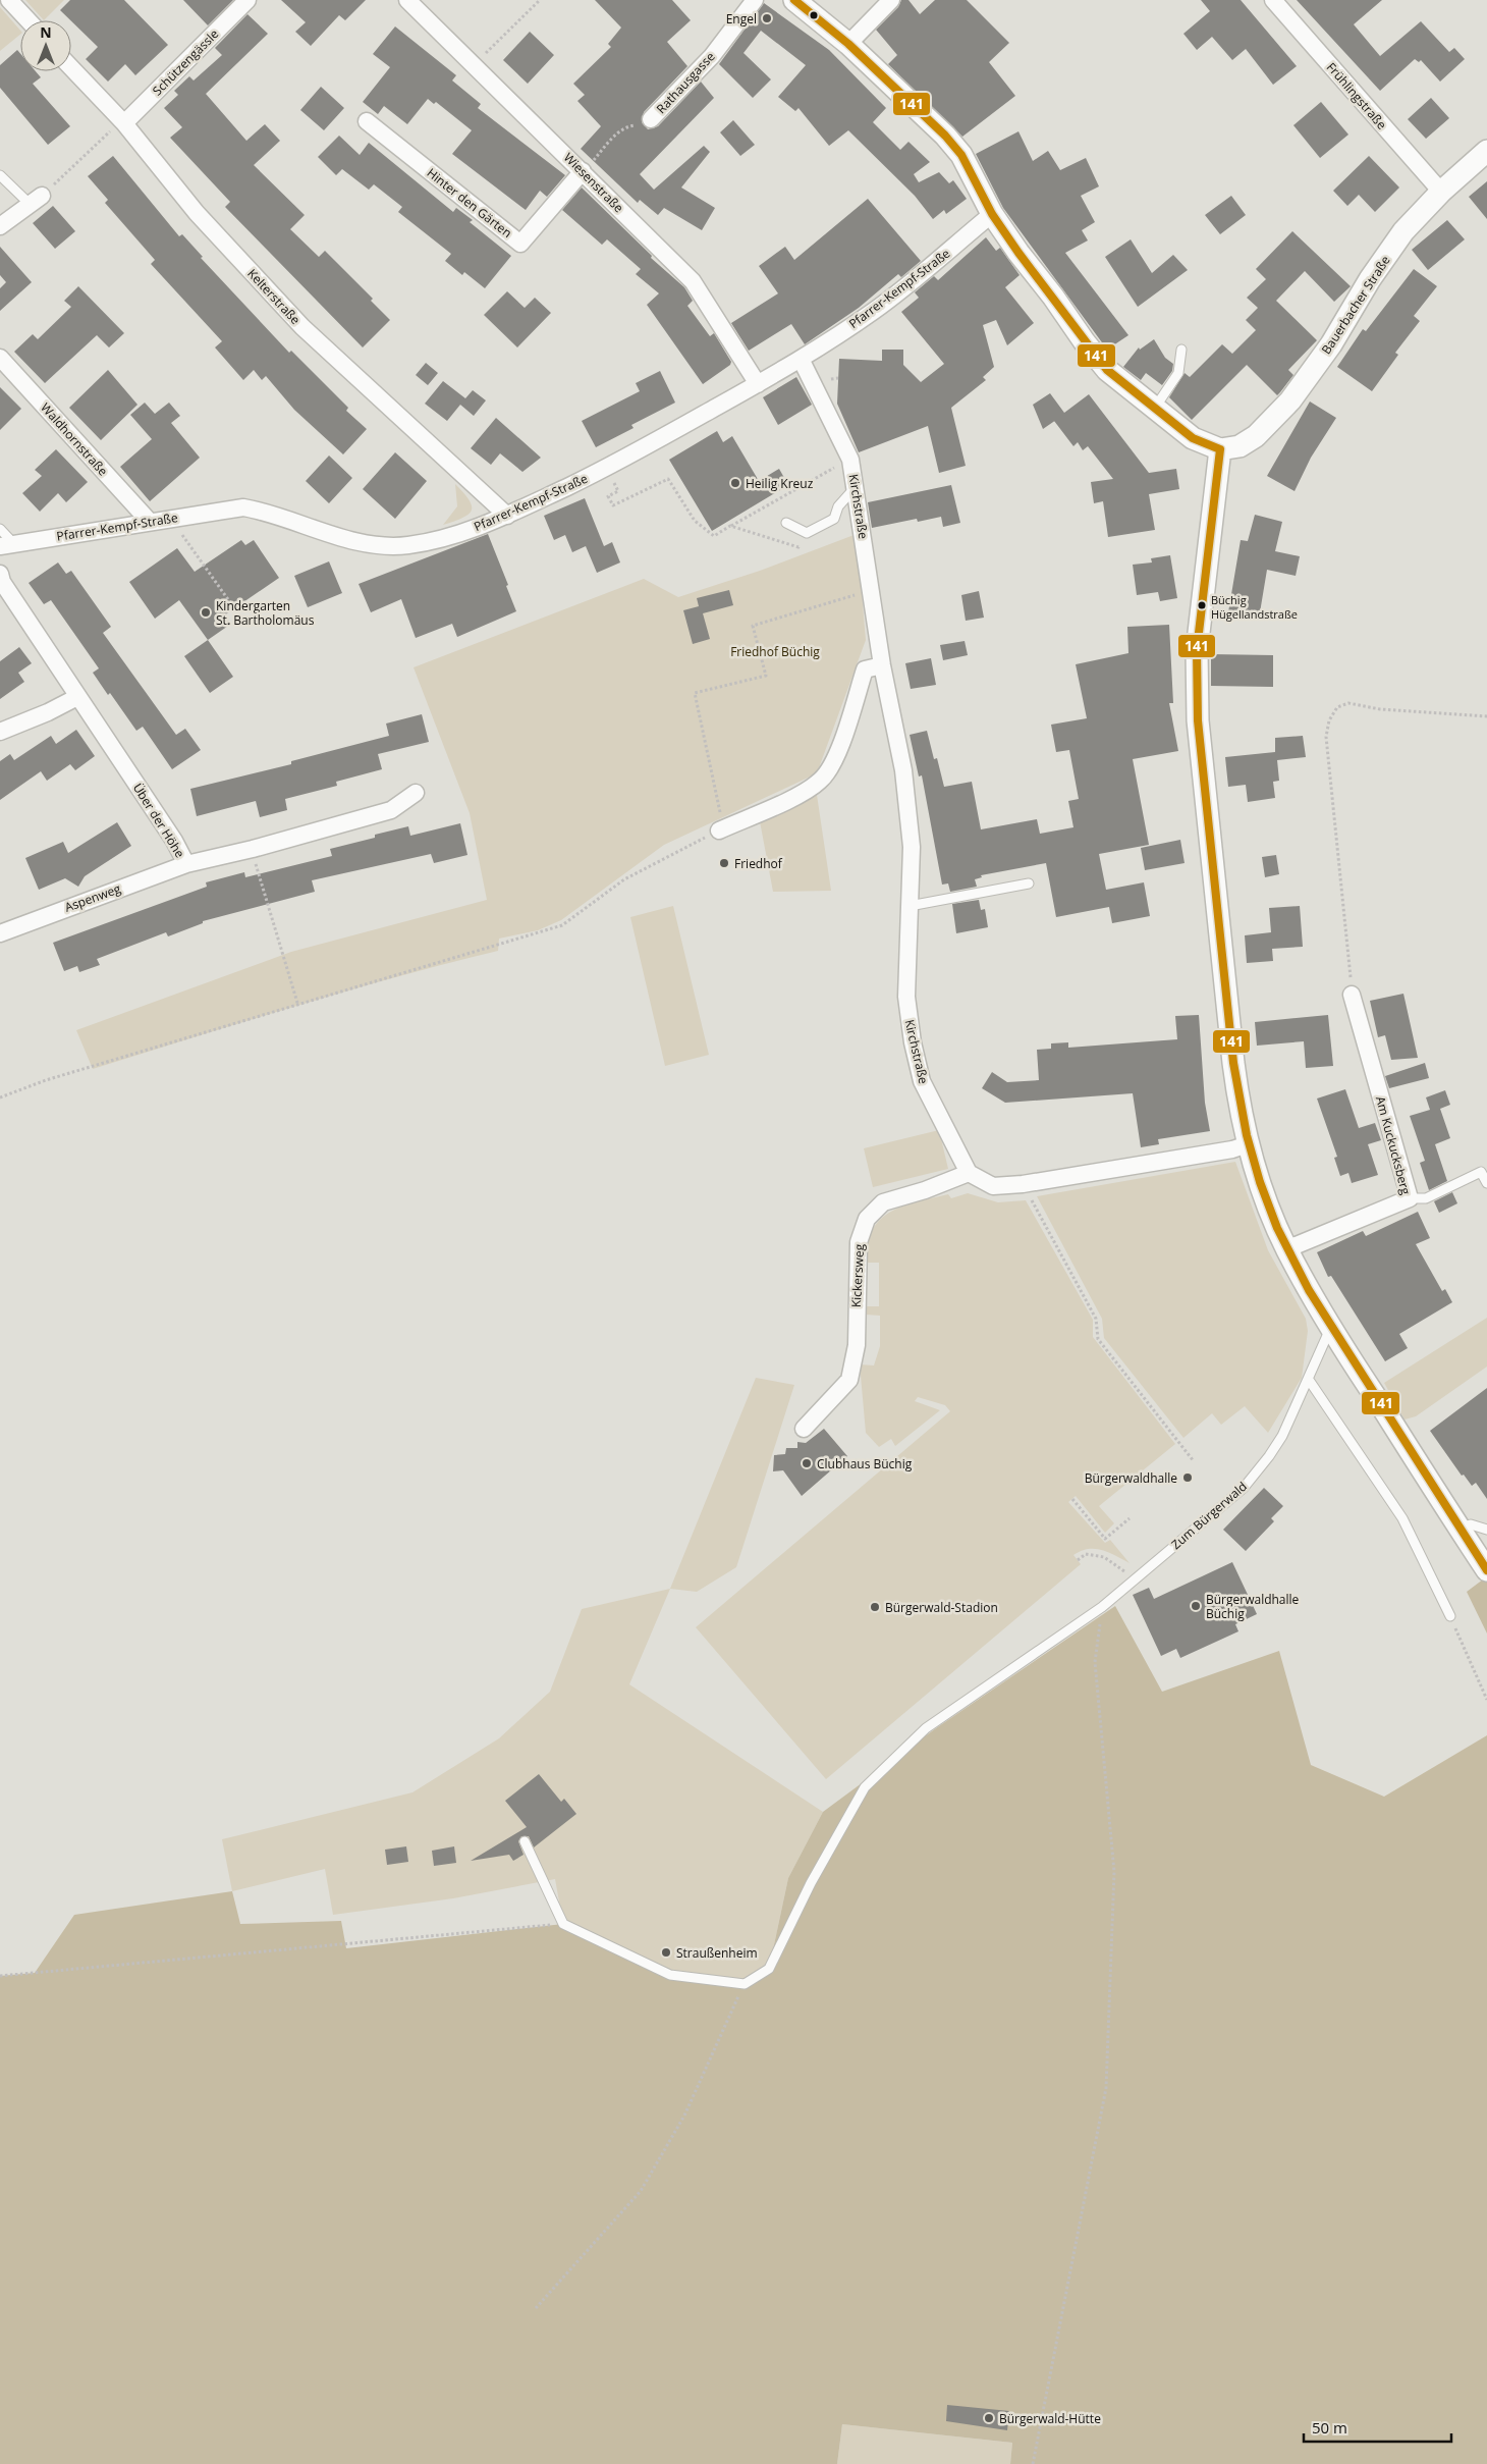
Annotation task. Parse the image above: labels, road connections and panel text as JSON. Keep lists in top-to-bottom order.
{
  "streets": {
    "street": [
      "Schützengässle",
      "Rathausgasse",
      "Frühlingstraße",
      "Wiesenstraße",
      "Hinter den Gärten",
      "Pfarrer-Kempf-Straße",
      "Kelterstraße",
      "Bauerbacher Straße",
      "Waldhornstraße",
      "Kirchstraße",
      "Über der Höhe",
      "Aspenweg",
      "Am Kuckucksberg",
      "Kickersweg"
    ],
    "lane": ["Zum Bürgerwald"]
  },
  "crossings": [
    ["Schützengässle", "Kelterstraße"],
    ["Rathausgasse", "Wiesenstraße"],
    ["Rathausgasse", "Hinter den Gärten"],
    ["Frühlingstraße", "Bauerbacher Straße"],
    ["Wiesenstraße", "Hinter den Gärten"],
    ["Wiesenstraße", "Pfarrer-Kempf-Straße"],
    ["Pfarrer-Kempf-Straße", "Kelterstraße"],
    ["Pfarrer-Kempf-Straße", "Waldhornstraße"],
    ["Pfarrer-Kempf-Straße", "Kirchstraße"],
    ["Kirchstraße", "Kickersweg"],
    ["Über der Höhe", "Aspenweg"]
  ],
  "parks": ["Friedhof Büchig"],
  "places": [
    "Engel",
    "Heilig Kreuz",
    "Büchig Hügellandstraße",
    "Kindergarten St. Bartholomäus",
    "Friedhof",
    "Clubhaus Büchig",
    "Bürgerwaldhalle",
    "Bürgerwaldhalle Büchig",
    "Bürgerwald-Stadion",
    "Straußenheim",
    "Bürgerwald-Hütte"
  ],
  "lines": ["transit line 141"],
  "scale_bar": "50 m",
  "north": "top"
}
